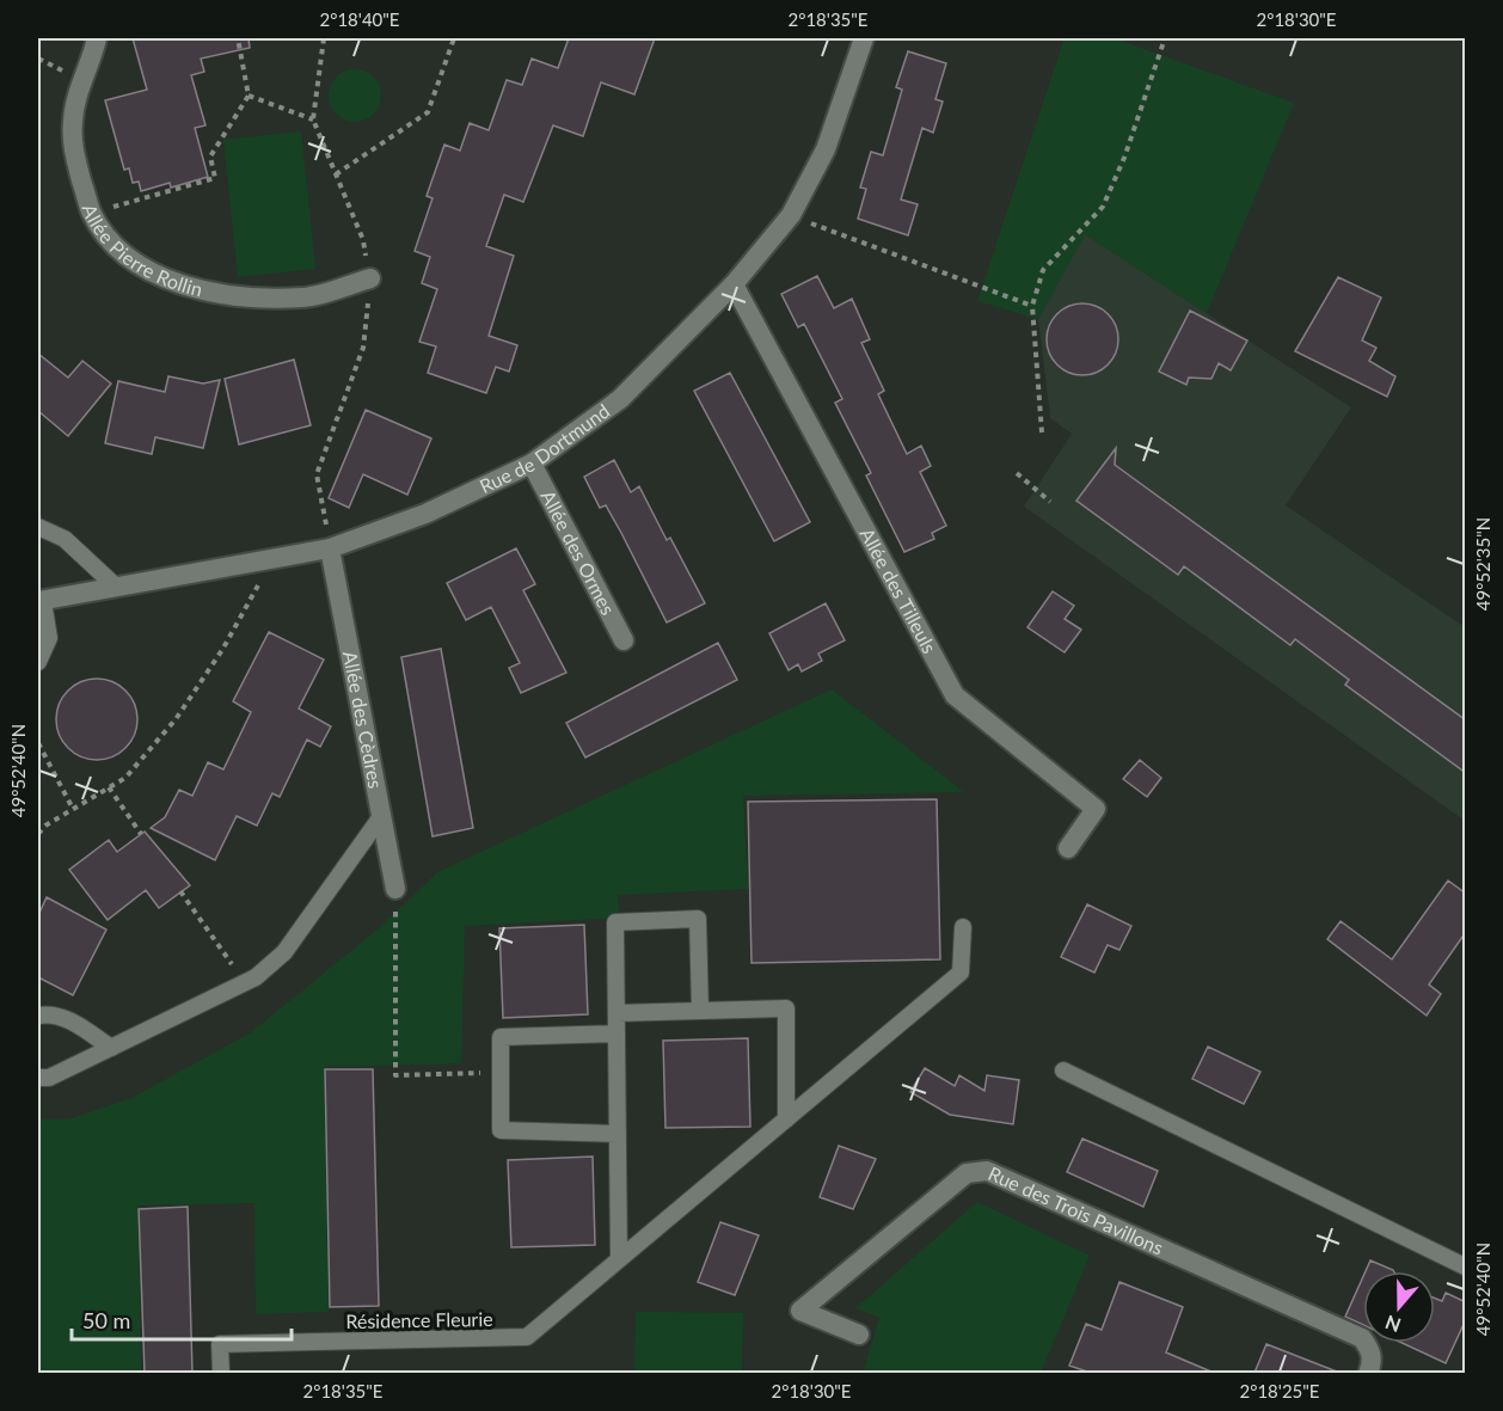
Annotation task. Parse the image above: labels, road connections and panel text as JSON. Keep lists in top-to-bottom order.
{
  "streets": {
    "street": [
      "Allée Pierre Rollin",
      "Rue de Dortmund",
      "Allée des Ormes",
      "Allée des Tilleuls",
      "Allée des Cèdres",
      "Rue des Trois Pavillons"
    ],
    "lane": ["Résidence Fleurie"]
  },
  "crossings": [
    ["Rue de Dortmund", "Allée des Ormes"],
    ["Rue de Dortmund", "Allée des Tilleuls"],
    ["Rue de Dortmund", "Allée des Cèdres"]
  ],
  "scale_bar": "50 m",
  "north": "bottom",
  "coordinates": [
    "2°18'40\"E",
    "2°18'35\"E",
    "2°18'30\"E",
    "49°52'35\"N",
    "49°52'40\"N",
    "2°18'25\"E"
  ]
}
